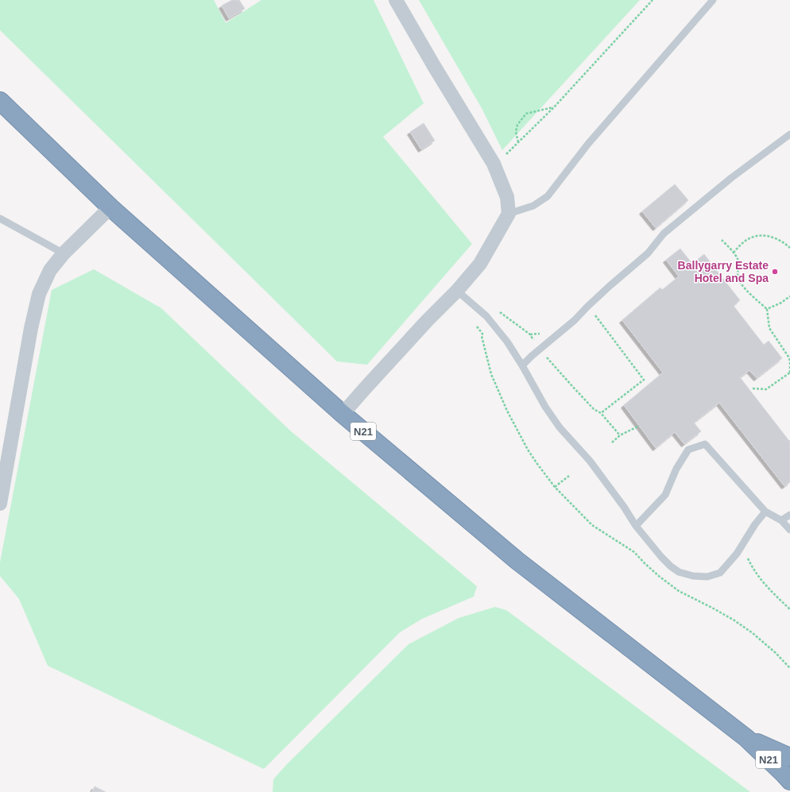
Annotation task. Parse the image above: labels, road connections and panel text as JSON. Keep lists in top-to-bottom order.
{
  "streets": {
    "highway": ["N21"]
  },
  "places": ["Ballygarry Estate Hotel and Spa"]
}
